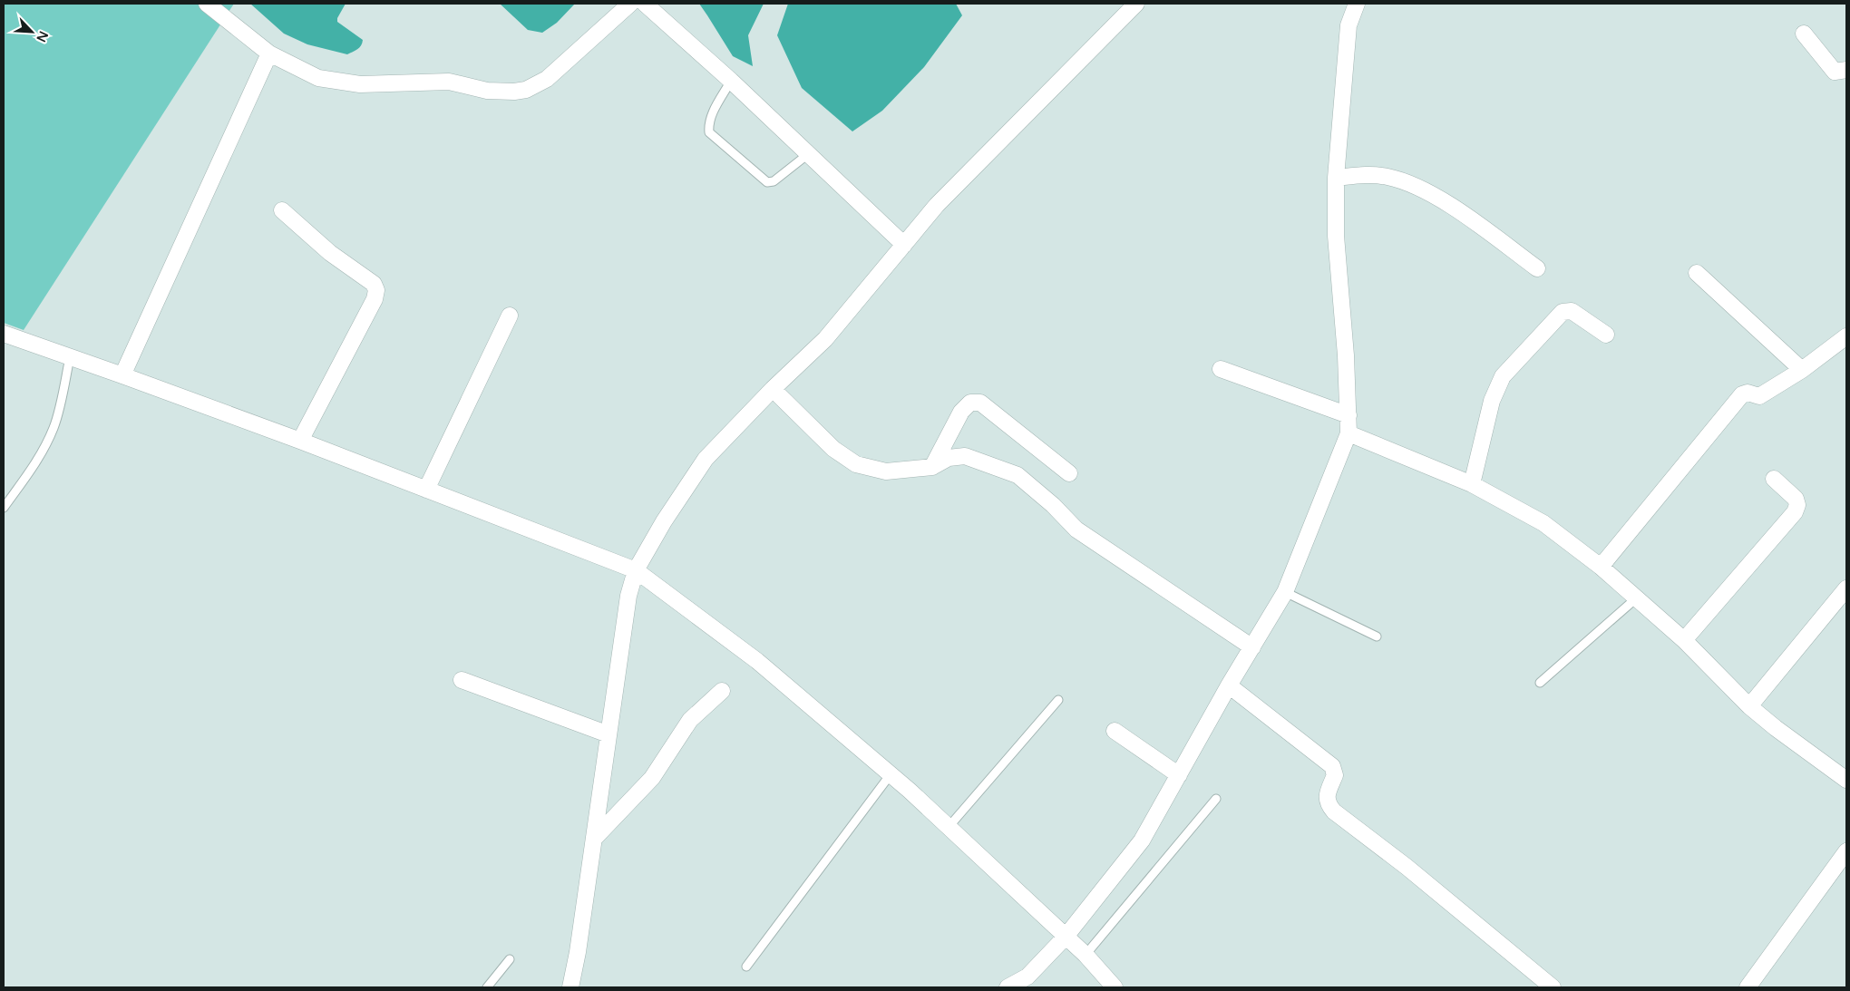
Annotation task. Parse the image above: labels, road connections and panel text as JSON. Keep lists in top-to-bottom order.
{
  "north": "bottom right"
}
